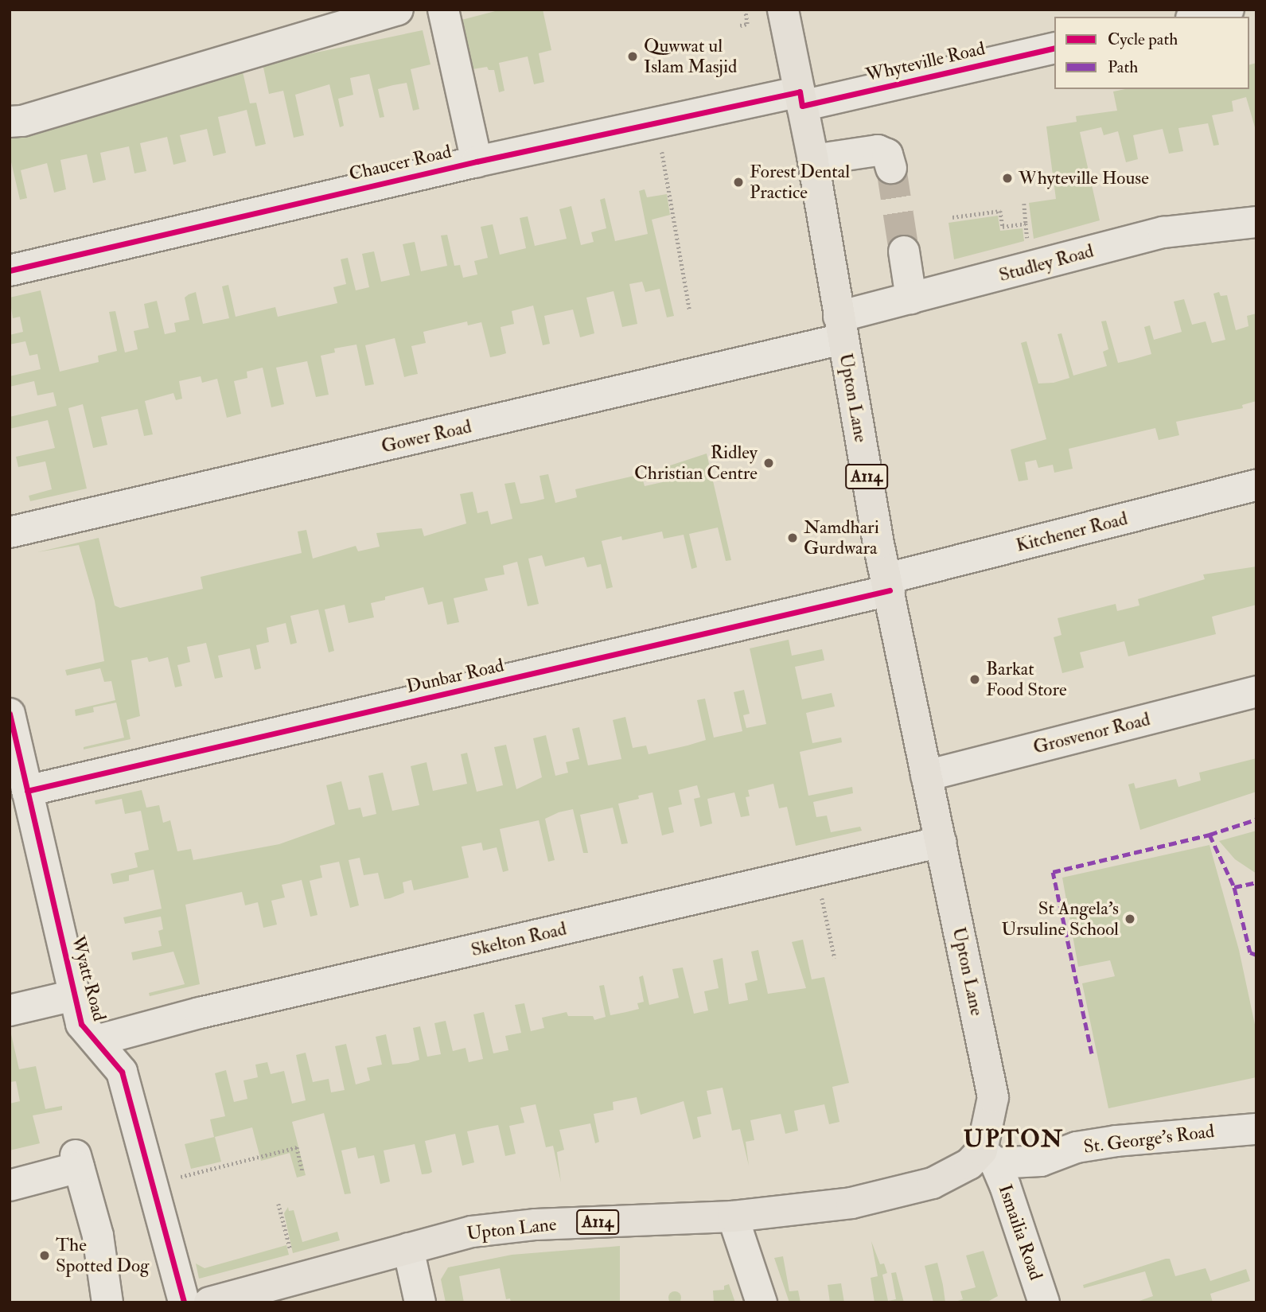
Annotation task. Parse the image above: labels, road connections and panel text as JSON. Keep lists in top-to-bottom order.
{
  "streets": {
    "main road": ["Upton Lane", "A114"],
    "street": [
      "Whyteville Road",
      "Chaucer Road",
      "Studley Road",
      "Gower Road",
      "Kitchener Road",
      "Dunbar Road",
      "Grosvenor Road",
      "Skelton Road",
      "Wyatt Road",
      "St. George's Road",
      "Ismailia Road"
    ]
  },
  "crossings": [
    ["Whyteville Road", "Chaucer Road"],
    ["Whyteville Road", "Upton Lane"],
    ["Chaucer Road", "Upton Lane"],
    ["Studley Road", "Upton Lane"],
    ["Studley Road", "Gower Road"],
    ["Upton Lane", "Gower Road"],
    ["Upton Lane", "Kitchener Road"],
    ["Upton Lane", "Dunbar Road"],
    ["Upton Lane", "Grosvenor Road"],
    ["Upton Lane", "Skelton Road"],
    ["Upton Lane", "St. George's Road"],
    ["Upton Lane", "Ismailia Road"],
    ["Kitchener Road", "Dunbar Road"],
    ["Dunbar Road", "Wyatt Road"],
    ["Skelton Road", "Wyatt Road"],
    ["St. George's Road", "Ismailia Road"]
  ],
  "districts": ["UPTON"],
  "places": [
    "Quwwat ul Islam Masjid",
    "Whyteville House",
    "Forest Dental Practice",
    "Ridley Christian Centre",
    "Namdhari Gurdwara",
    "Barkat Food Store",
    "St Angela's Ursuline School",
    "The Spotted Dog"
  ],
  "legend": ["Cycle path", "Path"]
}
